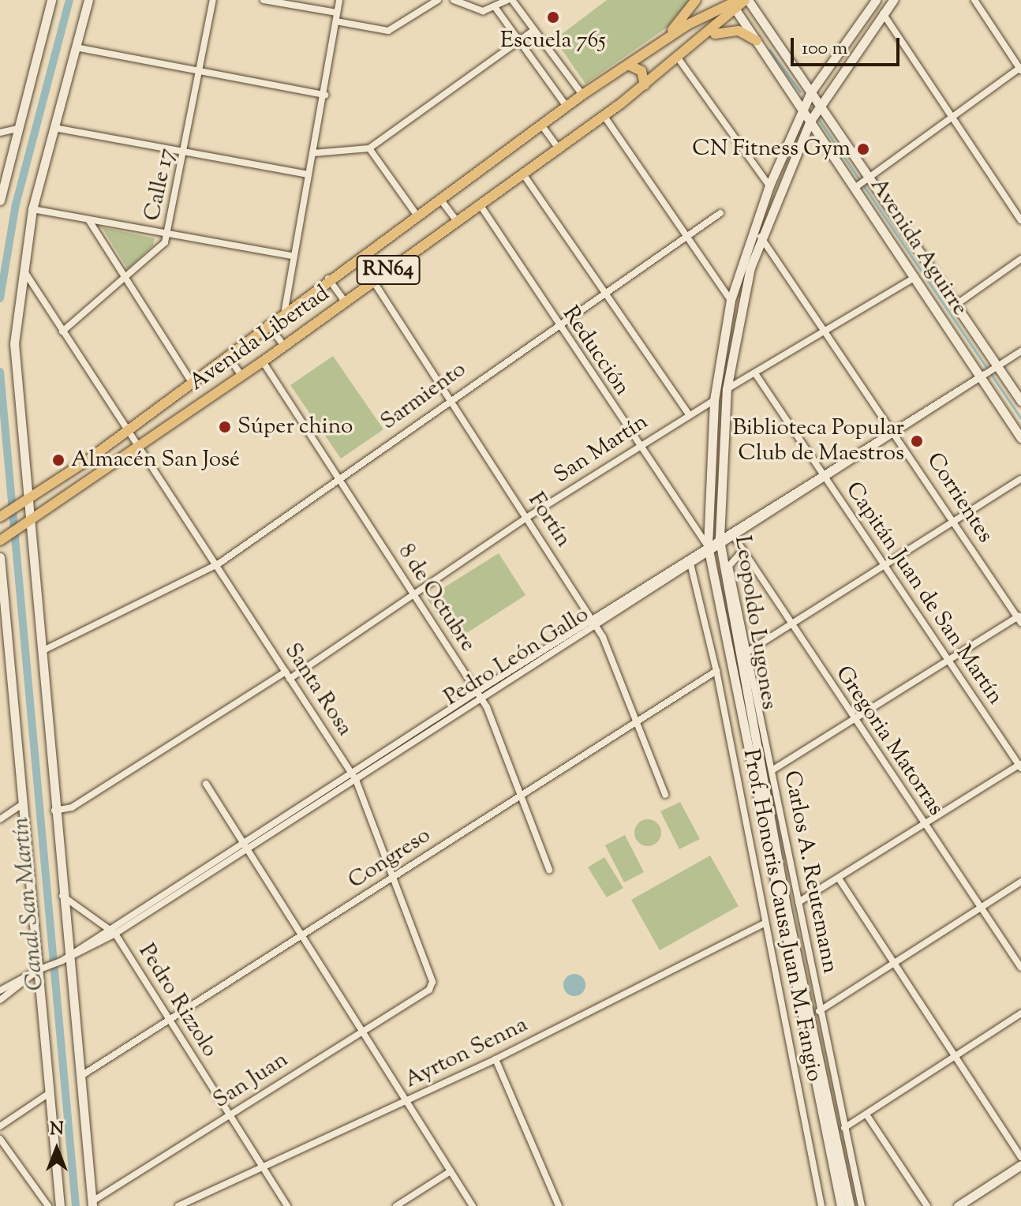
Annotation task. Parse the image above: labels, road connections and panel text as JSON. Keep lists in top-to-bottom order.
{
  "streets": {
    "main road": [
      "Avenida Aguirre",
      "RN64",
      "Avenida Libertad",
      "Leopoldo Lugones"
    ],
    "street": [
      "Calle 17",
      "Reducción",
      "Sarmiento",
      "San Martín",
      "Corrientes",
      "Fortín",
      "Capitán Juan de San Martín",
      "8 de Octubre",
      "Pedro León Gallo",
      "Santa Rosa",
      "Gregoria Matorras",
      "Congreso",
      "Carlos A. Reutemann",
      "Prof. Honoris Causa Juan M. Fangio",
      "Pedro Rizzolo",
      "Ayrton Senna",
      "San Juan"
    ]
  },
  "crossings": [
    ["Calle 17", "Santa Rosa"],
    ["Avenida Aguirre", "Avenida Libertad"],
    ["Avenida Aguirre", "Leopoldo Lugones"],
    ["Avenida Aguirre", "Pedro León Gallo"],
    ["Avenida Libertad", "Reducción"],
    ["Avenida Libertad", "Fortín"],
    ["Avenida Libertad", "8 de Octubre"],
    ["Avenida Libertad", "Santa Rosa"],
    ["Reducción", "Sarmiento"],
    ["Reducción", "San Martín"],
    ["Reducción", "Leopoldo Lugones"],
    ["Reducción", "Pedro León Gallo"],
    ["Sarmiento", "Fortín"],
    ["Sarmiento", "8 de Octubre"],
    ["Sarmiento", "Santa Rosa"],
    ["San Martín", "Fortín"],
    ["San Martín", "8 de Octubre"],
    ["San Martín", "Leopoldo Lugones"],
    ["San Martín", "Santa Rosa"],
    ["Corrientes", "Leopoldo Lugones"],
    ["Corrientes", "Pedro León Gallo"],
    ["Fortín", "Pedro León Gallo"],
    ["Fortín", "Congreso"],
    ["Capitán Juan de San Martín", "Pedro León Gallo"],
    ["8 de Octubre", "Pedro León Gallo"],
    ["8 de Octubre", "Congreso"],
    ["Leopoldo Lugones", "Pedro León Gallo"],
    ["Pedro León Gallo", "Santa Rosa"],
    ["Pedro León Gallo", "Gregoria Matorras"],
    ["Pedro León Gallo", "Prof. Honoris Causa Juan M. Fangio"],
    ["Pedro León Gallo", "Pedro Rizzolo"],
    ["Santa Rosa", "Congreso"],
    ["Santa Rosa", "San Juan"],
    ["Gregoria Matorras", "Carlos A. Reutemann"],
    ["Congreso", "Prof. Honoris Causa Juan M. Fangio"],
    ["Congreso", "Pedro Rizzolo"],
    ["Prof. Honoris Causa Juan M. Fangio", "Ayrton Senna"],
    ["Pedro Rizzolo", "Ayrton Senna"],
    ["Pedro Rizzolo", "San Juan"]
  ],
  "water": ["Canal San Martín"],
  "places": [
    "Escuela 765",
    "CN Fitness Gym",
    "Súper chino",
    "Biblioteca Popular Club de Maestros",
    "Almacén San José"
  ],
  "scale_bar": "100 m",
  "north": "top"
}
